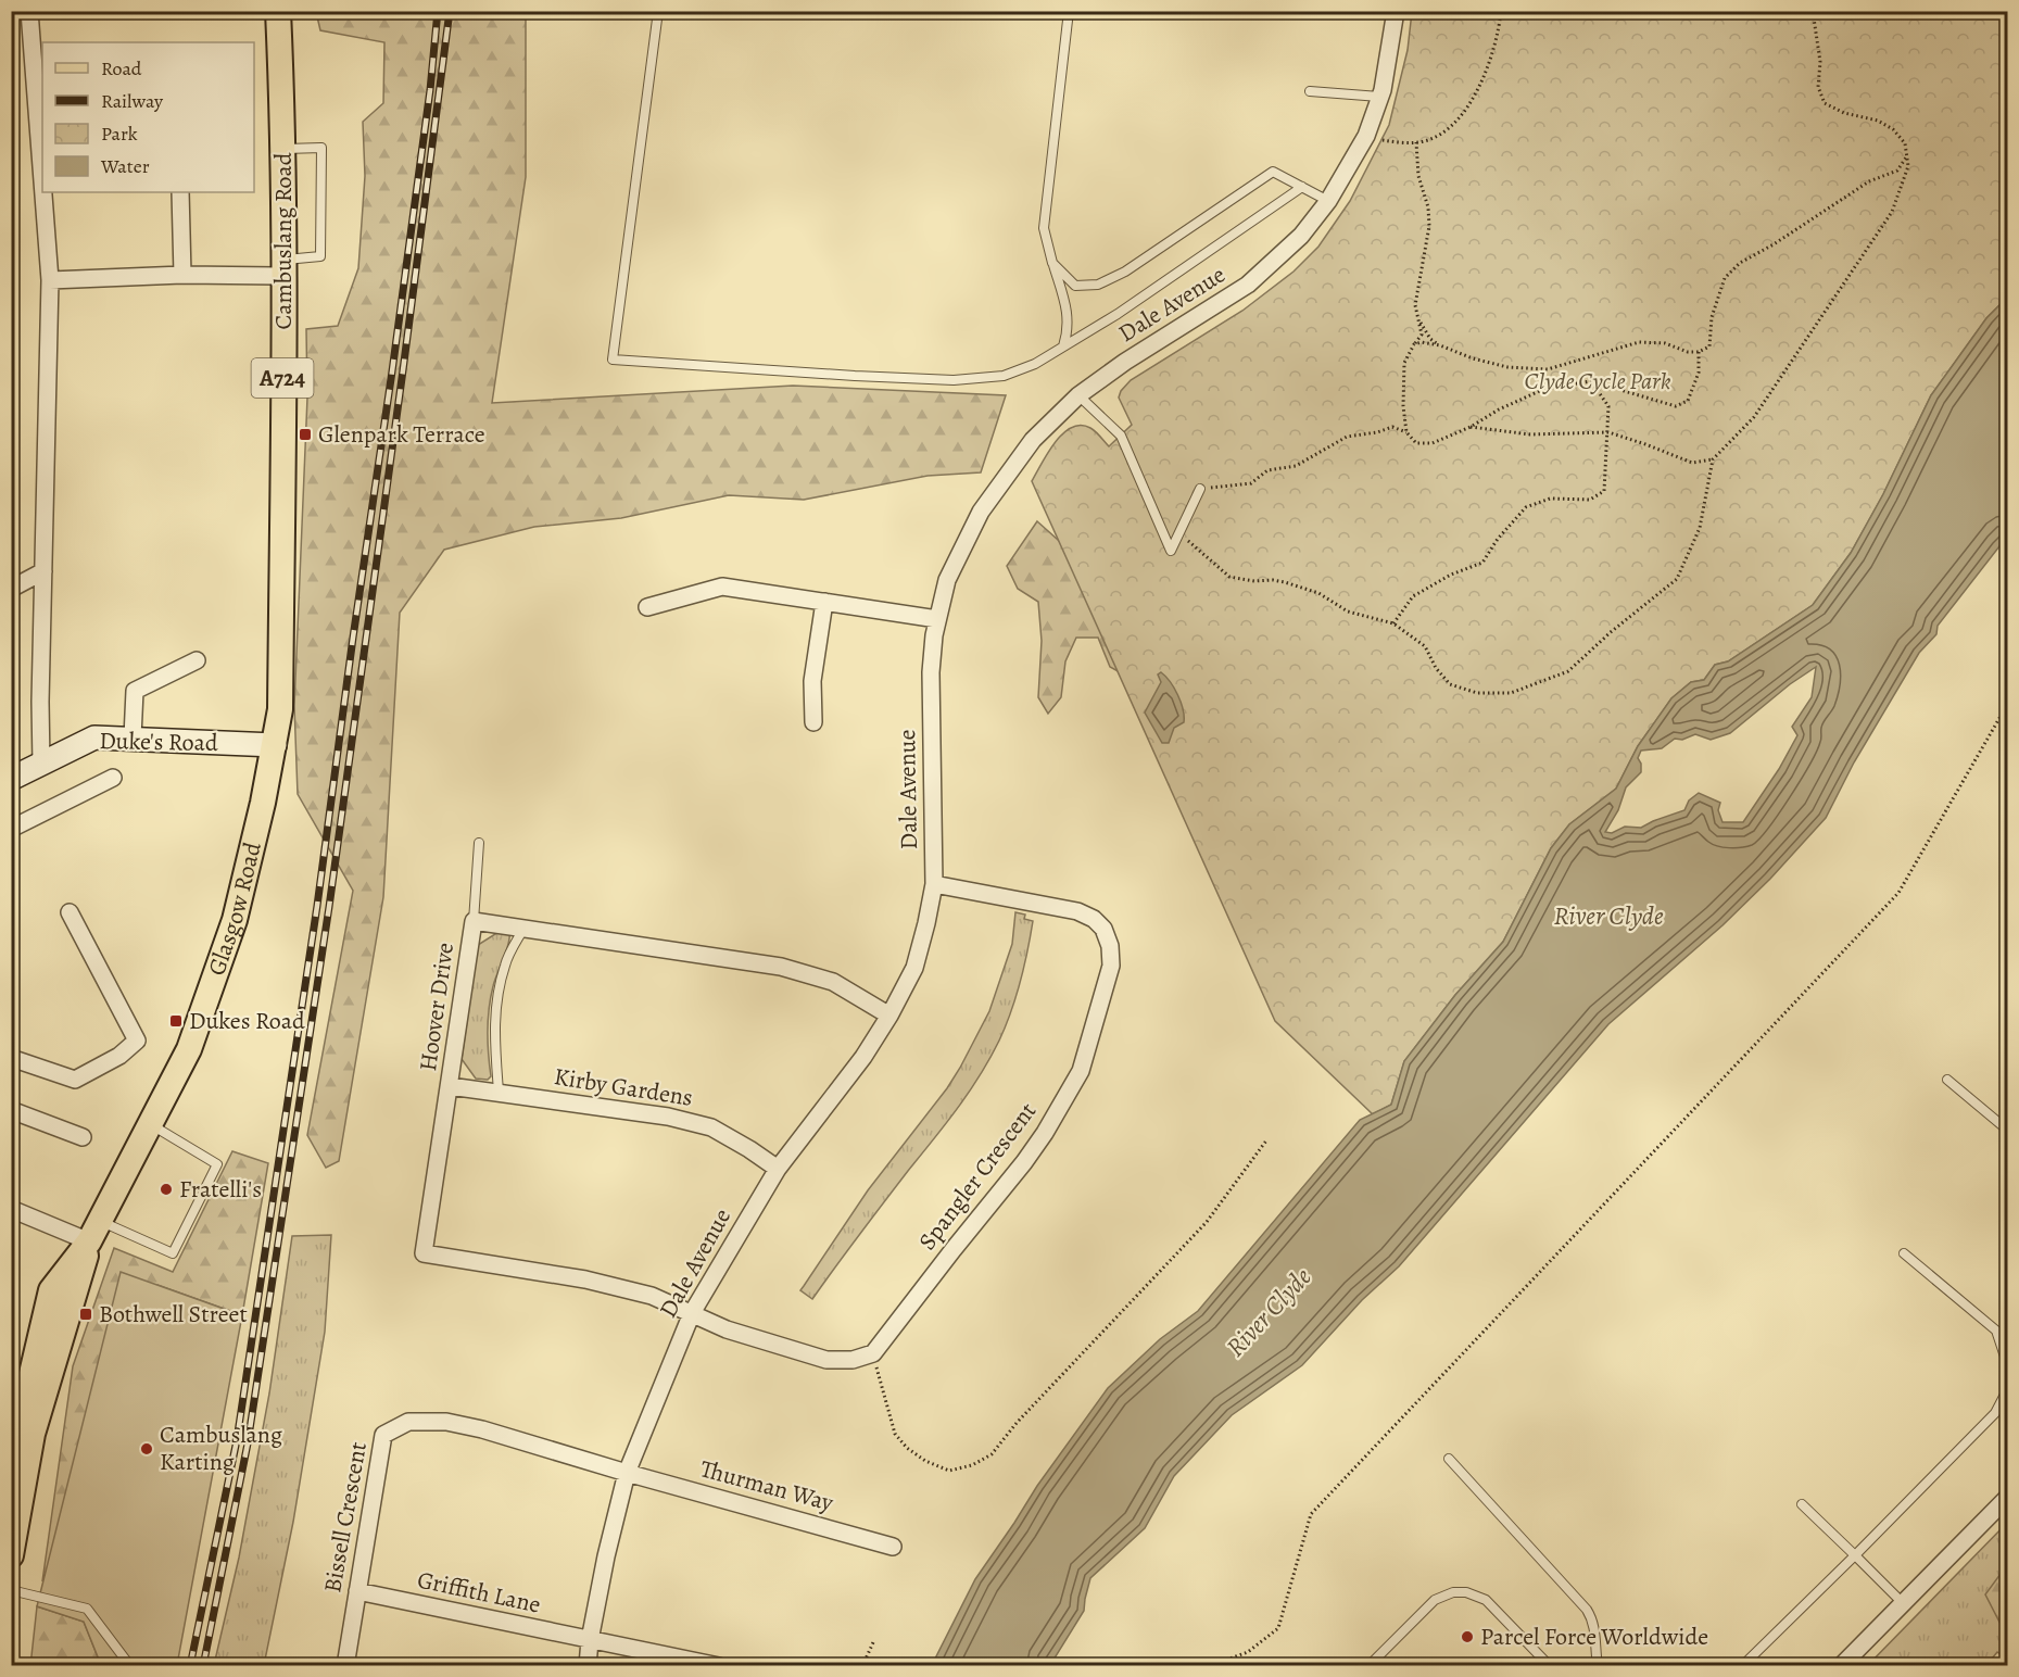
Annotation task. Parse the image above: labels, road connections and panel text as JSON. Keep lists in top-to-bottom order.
{
  "streets": {
    "main road": [
      "Cambuslang Road",
      "A724",
      "Duke's Road",
      "Glasgow Road"
    ],
    "street": [
      "Dale Avenue",
      "Hoover Drive",
      "Kirby Gardens",
      "Spangler Crescent",
      "Thurman Way",
      "Bissell Crescent",
      "Griffith Lane"
    ]
  },
  "crossings": [
    ["Cambuslang Road", "Duke's Road"],
    ["Cambuslang Road", "Glasgow Road"],
    ["Dale Avenue", "Hoover Drive"],
    ["Dale Avenue", "Kirby Gardens"],
    ["Dale Avenue", "Spangler Crescent"],
    ["Dale Avenue", "Thurman Way"],
    ["Dale Avenue", "Bissell Crescent"],
    ["Dale Avenue", "Griffith Lane"],
    ["Duke's Road", "Glasgow Road"],
    ["Hoover Drive", "Kirby Gardens"],
    ["Thurman Way", "Bissell Crescent"],
    ["Bissell Crescent", "Griffith Lane"]
  ],
  "water": ["River Clyde"],
  "parks": ["Clyde Cycle Park"],
  "places": {
    "transit": ["Glenpark Terrace", "Dukes Road", "Bothwell Street"],
    "other": ["Fratelli's", "Cambuslang Karting", "Parcel Force Worldwide"]
  },
  "legend": [
    "Road",
    "Railway",
    "Park",
    "Water"
  ]
}
